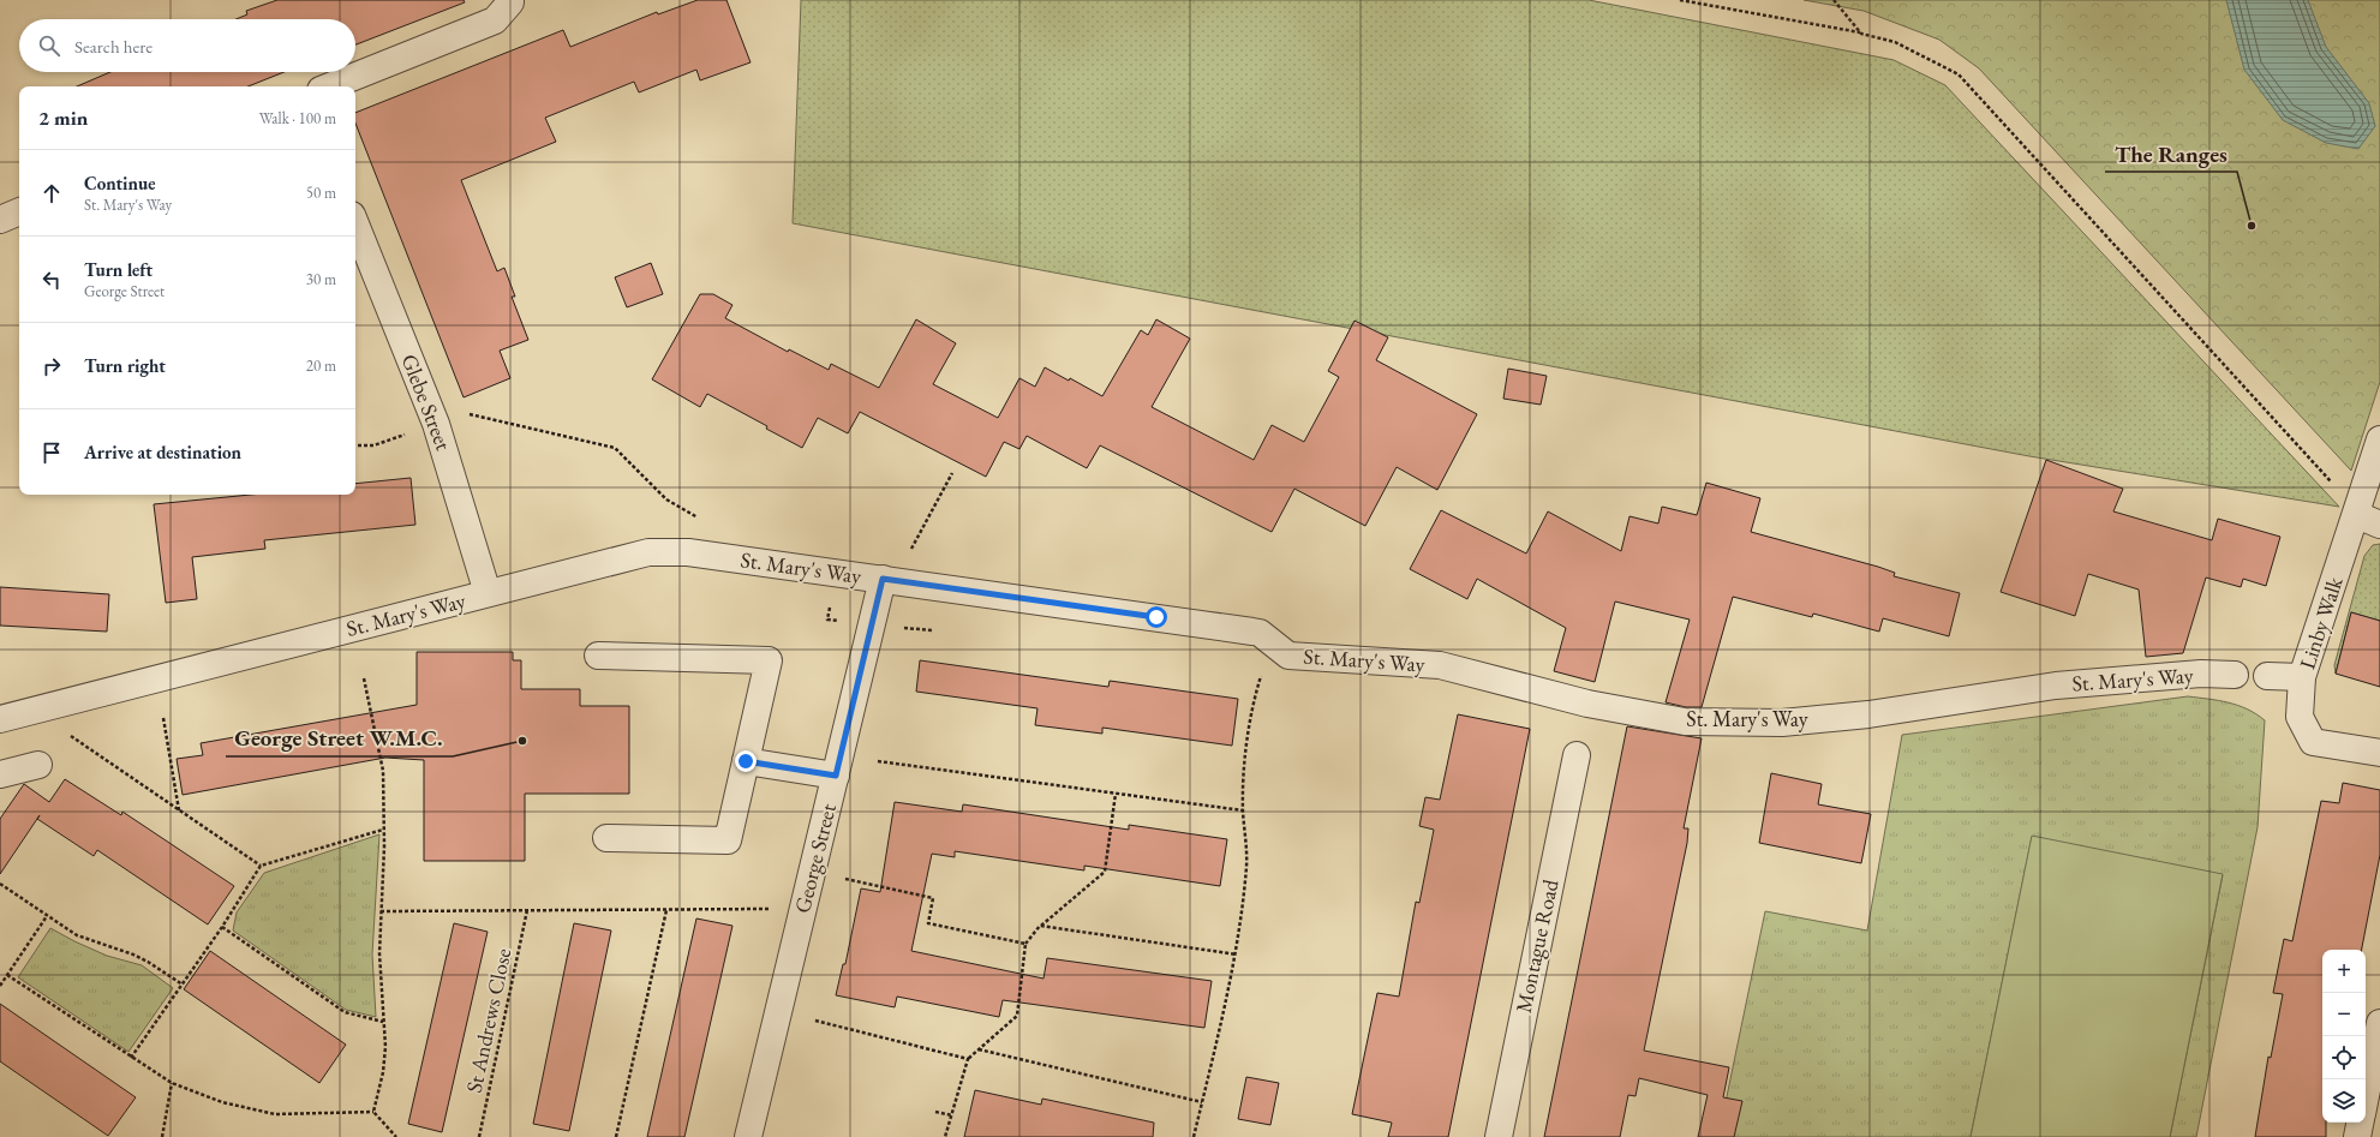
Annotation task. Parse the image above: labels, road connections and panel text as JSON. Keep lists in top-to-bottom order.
{
  "streets": {
    "street": [
      "Glebe Street",
      "St. Mary's Way",
      "Linby Walk",
      "George Street",
      "Montague Road"
    ],
    "path": ["St Andrews Close"]
  },
  "crossings": [
    ["Glebe Street", "St. Mary's Way"],
    ["St. Mary's Way", "George Street"]
  ],
  "places": ["The Ranges", "George Street W.M.C."],
  "page": {
    "search": "Search here",
    "heading": ["2 min", "Walk · 100 m"],
    "list": [
      ["Continue", "St. Mary's Way", "50 m"],
      ["Turn left", "George Street", "30 m"],
      ["Turn right", "20 m"],
      "Arrive at destination"
    ],
    "map_buttons": ["+", "−"]
  }
}
